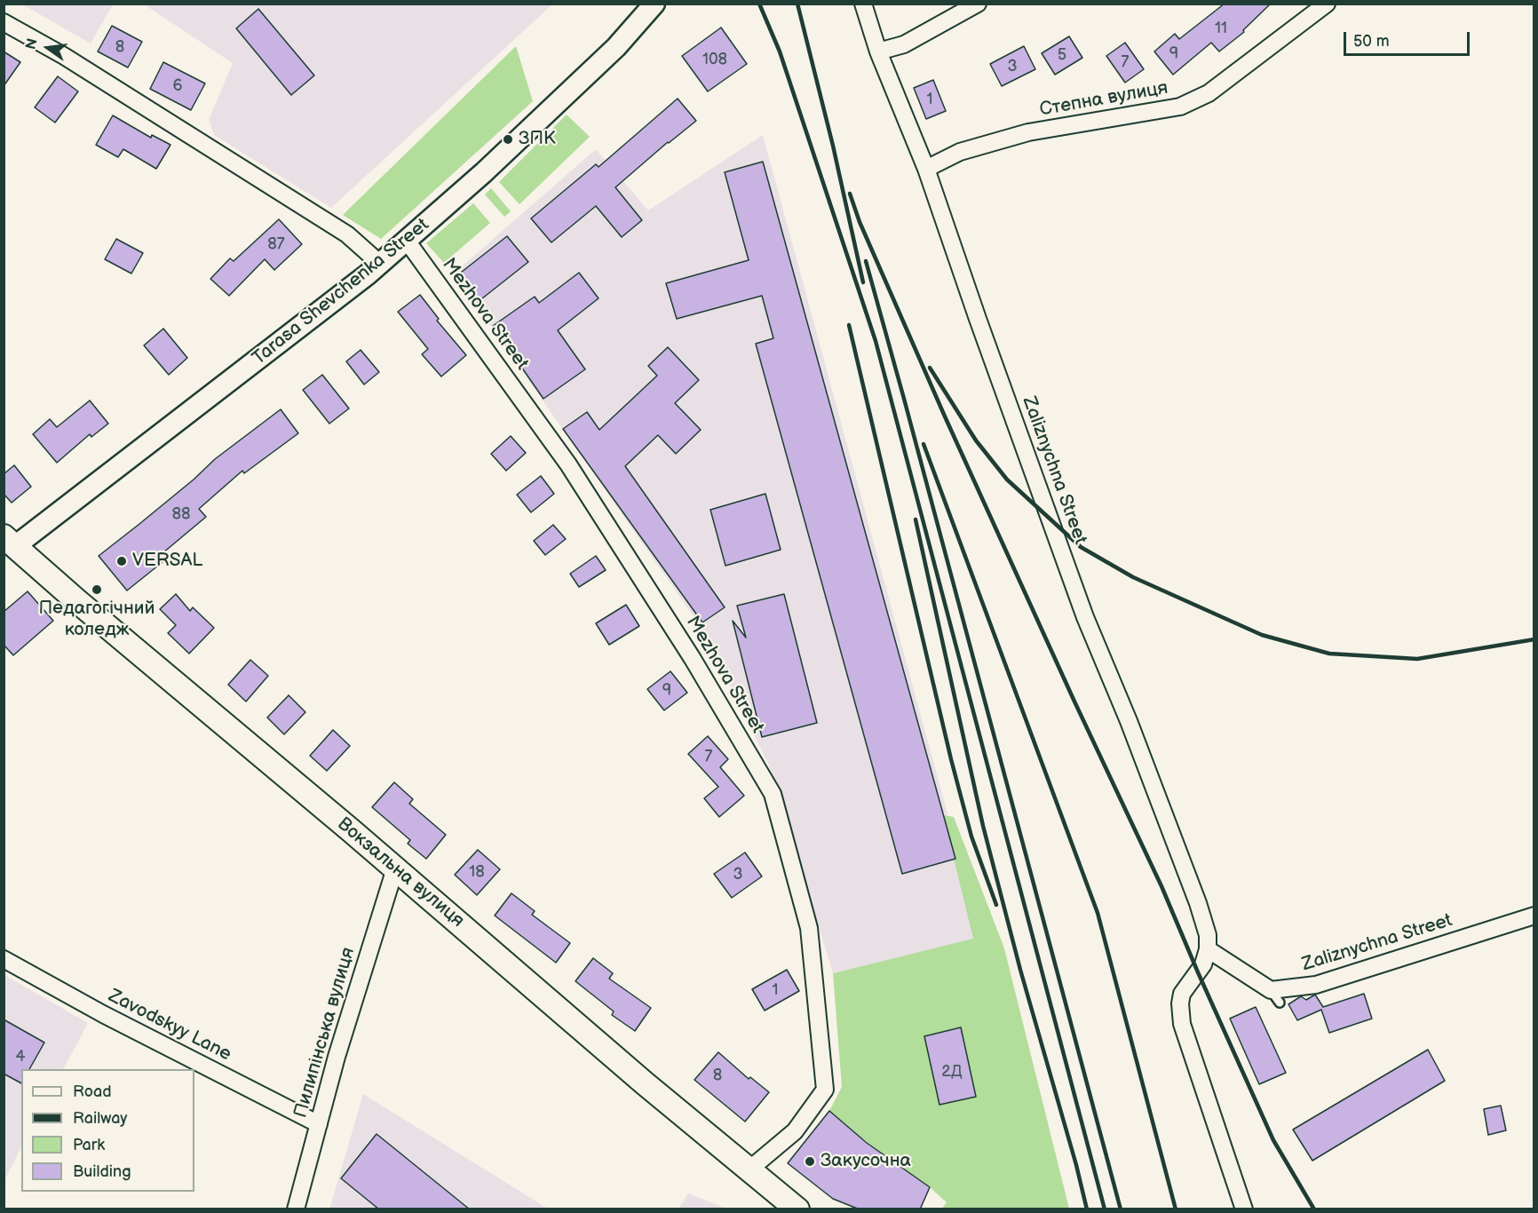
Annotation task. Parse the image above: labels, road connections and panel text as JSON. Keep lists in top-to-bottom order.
{
  "streets": {
    "main road": ["Вокзальна вулиця"],
    "street": [
      "Степна вулиця",
      "Tarasa Shevchenka Street",
      "Mezhova Street",
      "Zaliznychna Street",
      "Zavodskyy Lane",
      "Пилипінська вулиця"
    ]
  },
  "crossings": [
    ["Степна вулиця", "Zaliznychna Street"],
    ["Tarasa Shevchenka Street", "Mezhova Street"],
    ["Tarasa Shevchenka Street", "Вокзальна вулиця"],
    ["Mezhova Street", "Вокзальна вулиця"],
    ["Вокзальна вулиця", "Пилипінська вулиця"],
    ["Zavodskyy Lane", "Пилипінська вулиця"]
  ],
  "places": [
    "ЗПК",
    "VERSAL",
    "Педагогічний коледж",
    "Закусочна"
  ],
  "house_numbers": [
    "11",
    "8",
    "9",
    "5",
    "108",
    "7",
    "3",
    "6",
    "1",
    "87",
    "88",
    "9",
    "7",
    "18",
    "3",
    "1",
    "4",
    "2Д",
    "8"
  ],
  "legend": [
    "Road",
    "Railway",
    "Park",
    "Building"
  ],
  "scale_bar": "50 m",
  "north": "left"
}
